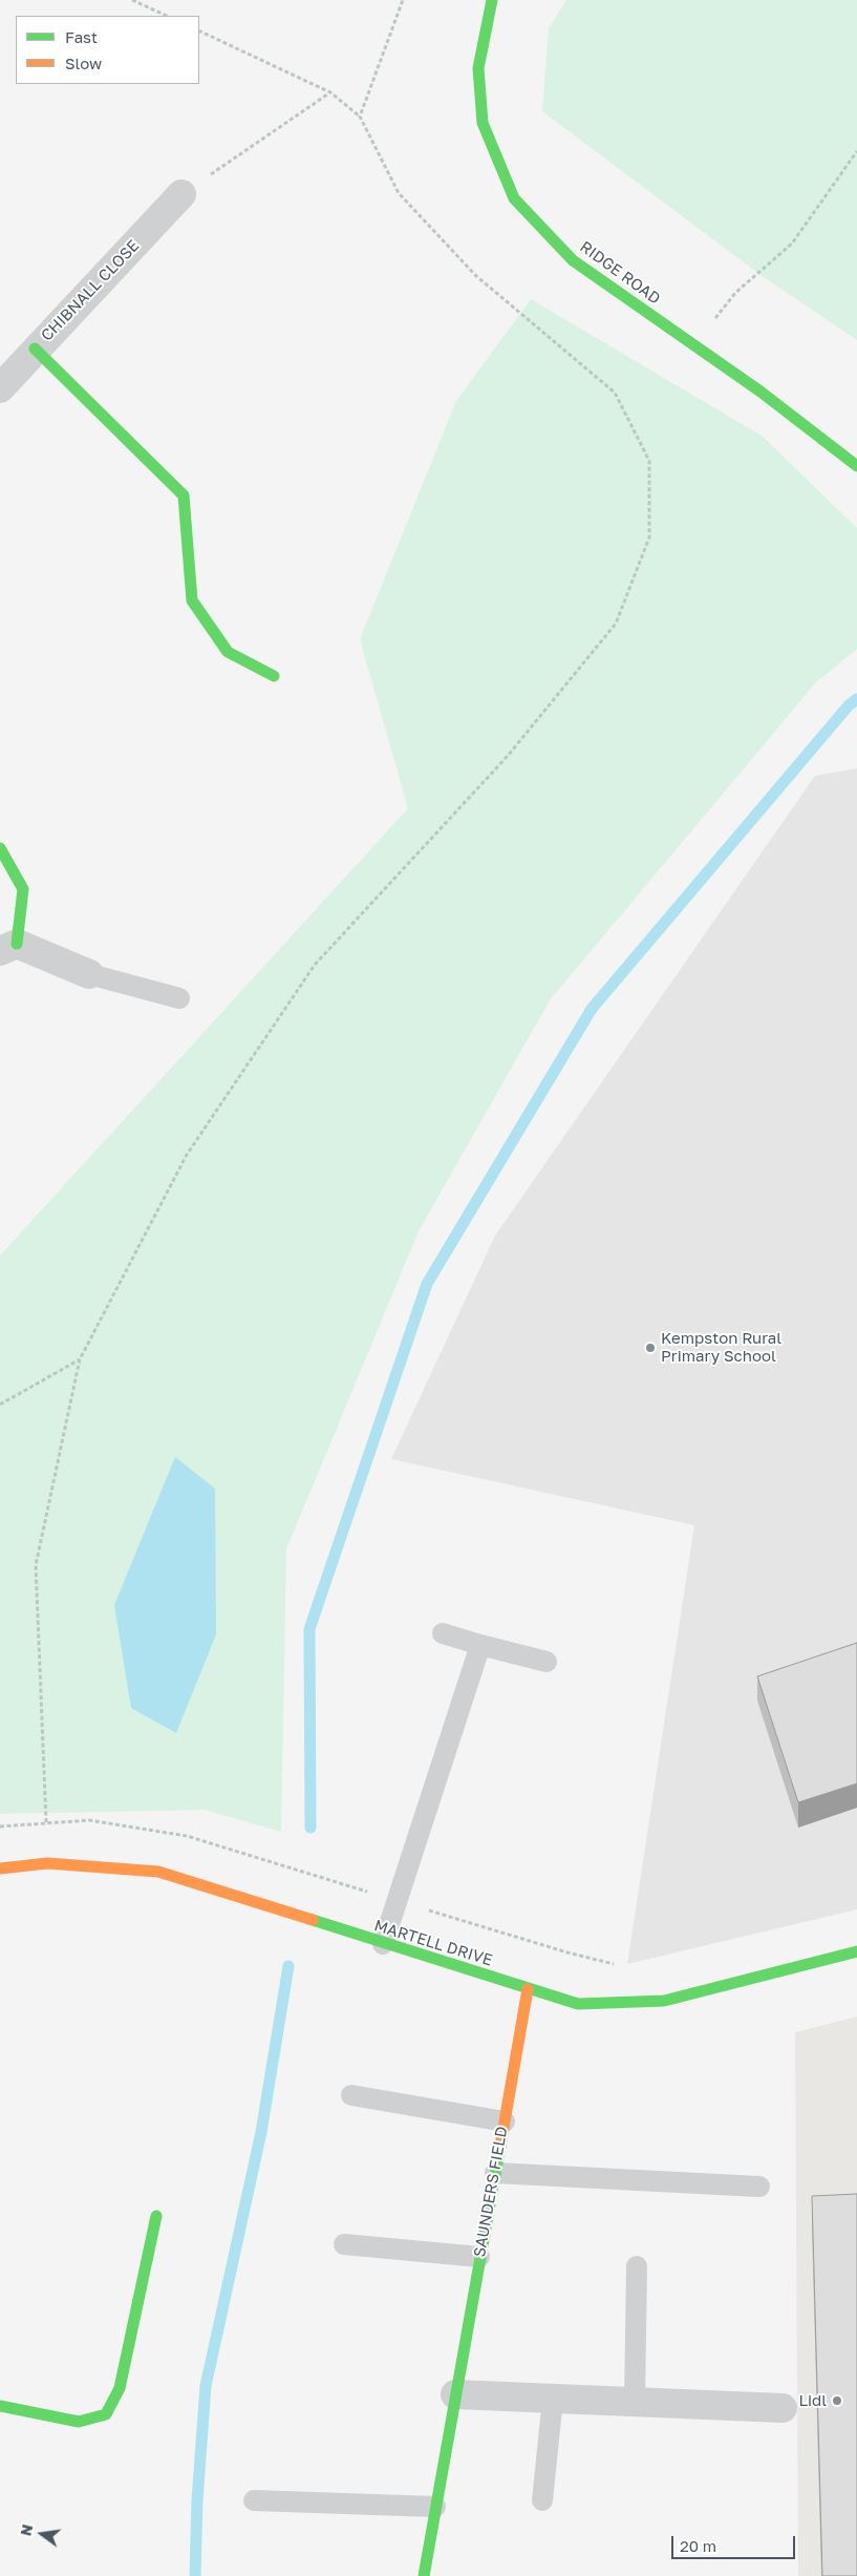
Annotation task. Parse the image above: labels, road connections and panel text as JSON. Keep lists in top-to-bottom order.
{
  "streets": {
    "street": [
      "RIDGE ROAD",
      "CHIBNALL CLOSE",
      "MARTELL DRIVE",
      "SAUNDERS FIELD"
    ]
  },
  "crossings": [
    ["MARTELL DRIVE", "SAUNDERS FIELD"]
  ],
  "places": ["Kempston Rural Primary School", "Lidl"],
  "legend": ["Fast", "Slow"],
  "scale_bar": "20 m",
  "north": "left"
}
